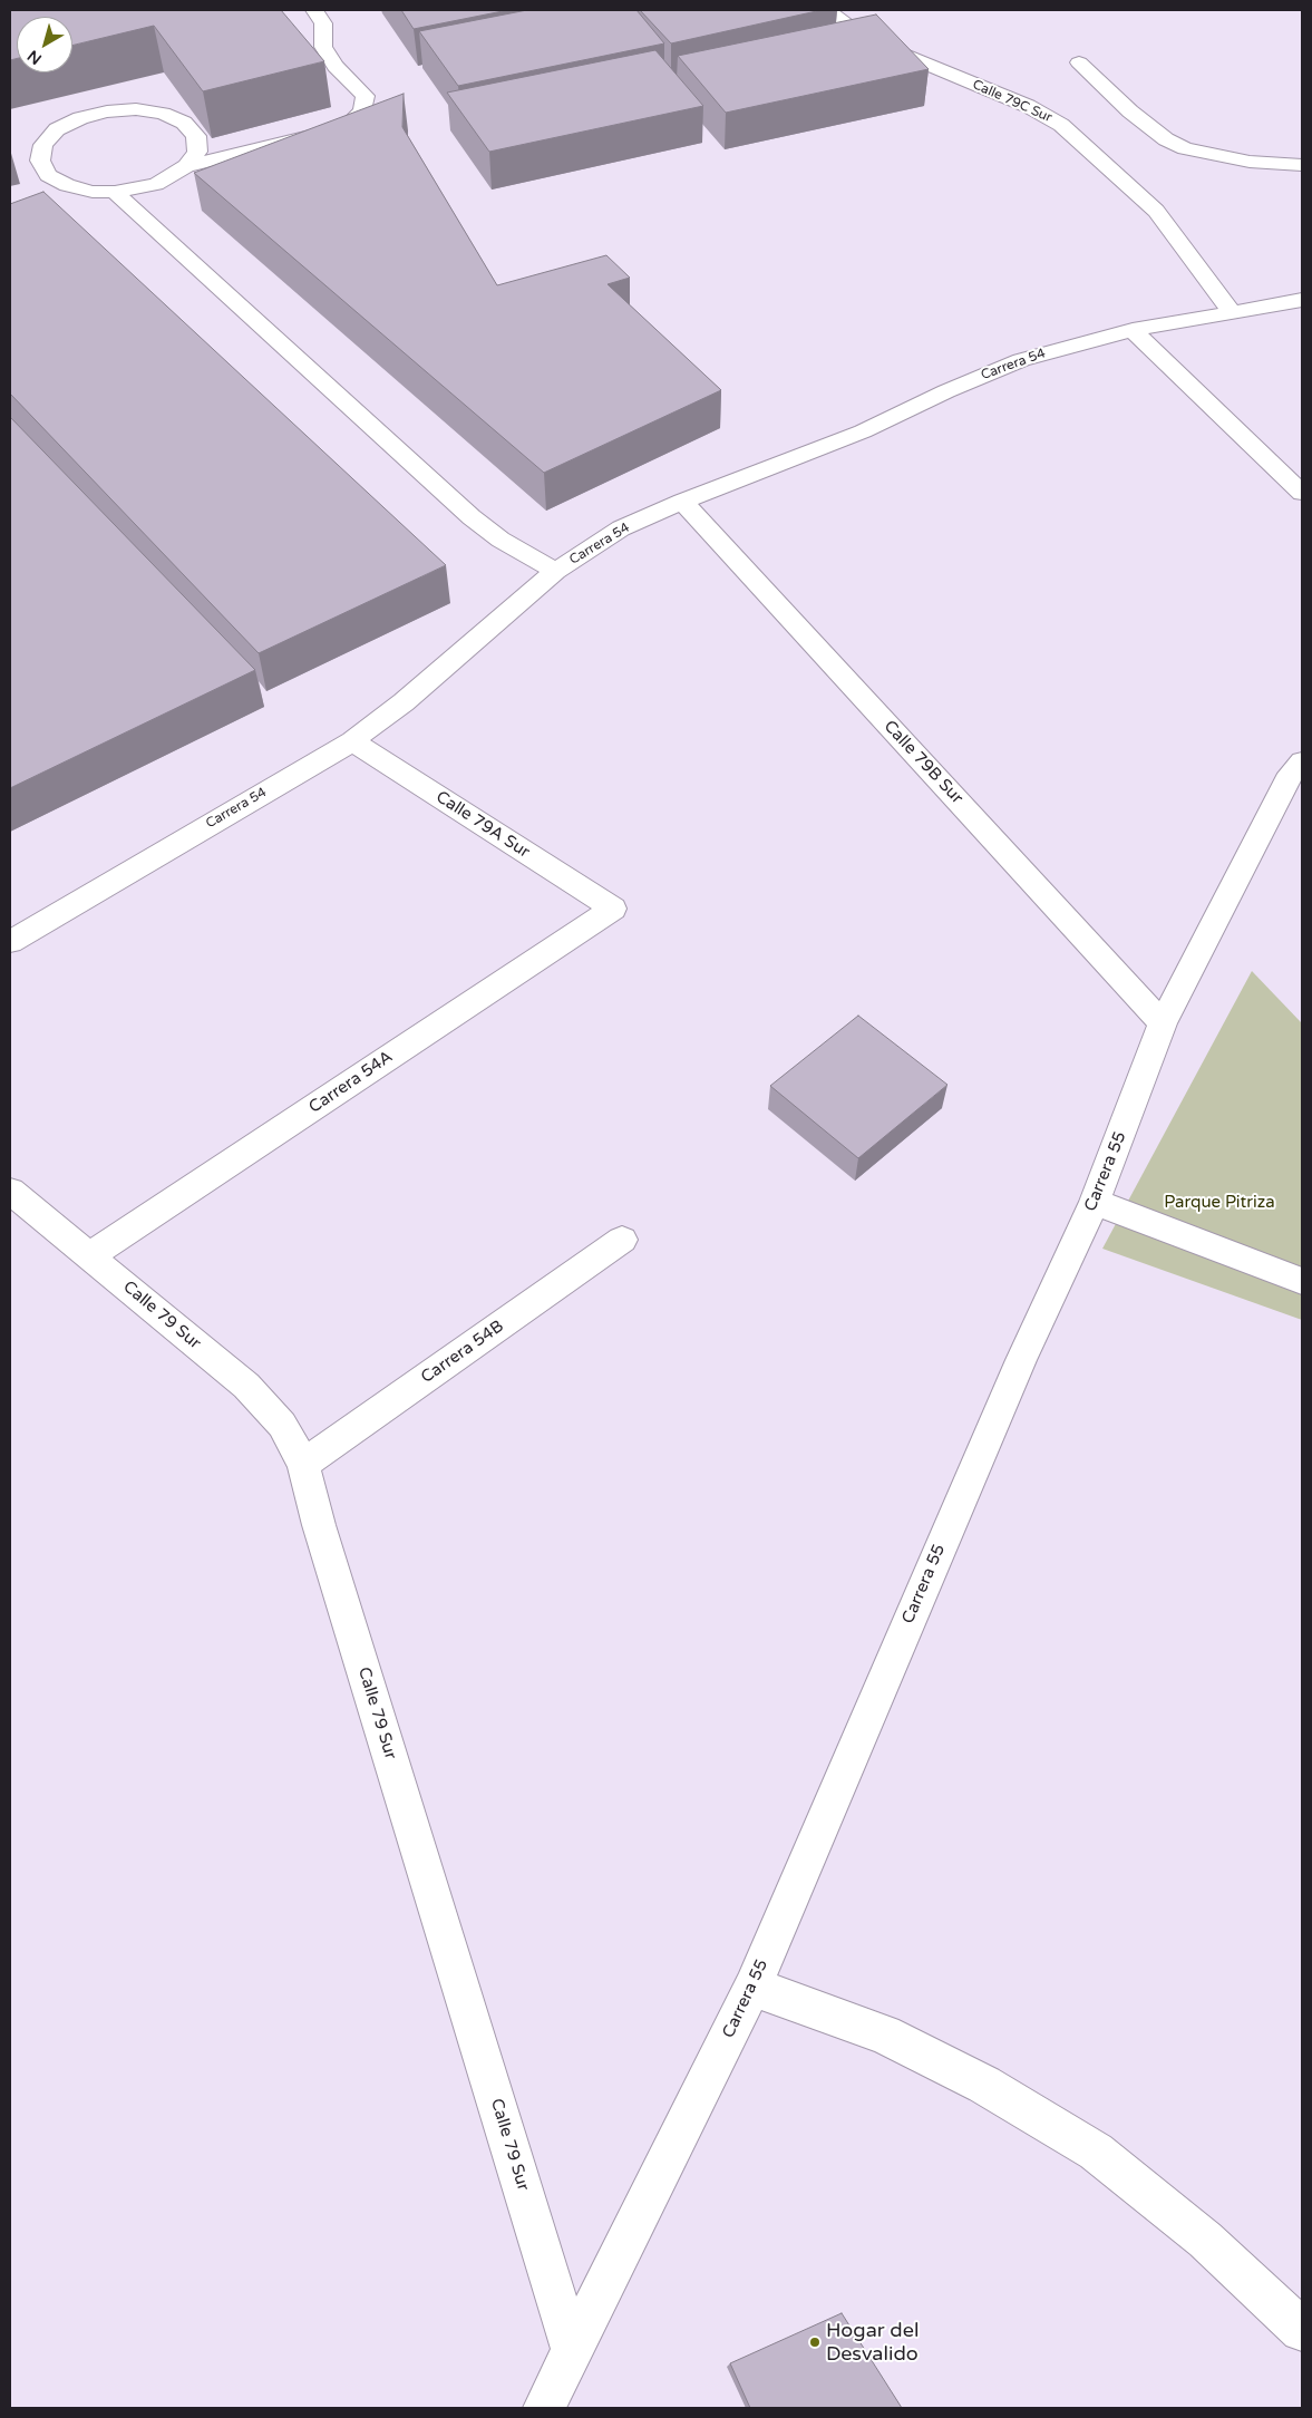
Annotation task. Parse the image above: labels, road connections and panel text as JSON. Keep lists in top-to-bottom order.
{
  "streets": {
    "street": [
      "Calle 79C Sur",
      "Carrera 54",
      "Calle 79B Sur",
      "Calle 79A Sur",
      "Carrera 54A",
      "Carrera 55",
      "Calle 79 Sur",
      "Carrera 54B"
    ]
  },
  "crossings": [
    ["Calle 79C Sur", "Carrera 54"],
    ["Carrera 54", "Calle 79B Sur"],
    ["Carrera 54", "Calle 79A Sur"],
    ["Calle 79B Sur", "Carrera 55"],
    ["Calle 79A Sur", "Carrera 54A"],
    ["Carrera 54A", "Calle 79 Sur"],
    ["Carrera 55", "Calle 79 Sur"],
    ["Calle 79 Sur", "Carrera 54B"]
  ],
  "parks": ["Parque Pitriza"],
  "places": ["Hogar del Desvalido"],
  "north": "bottom left"
}
